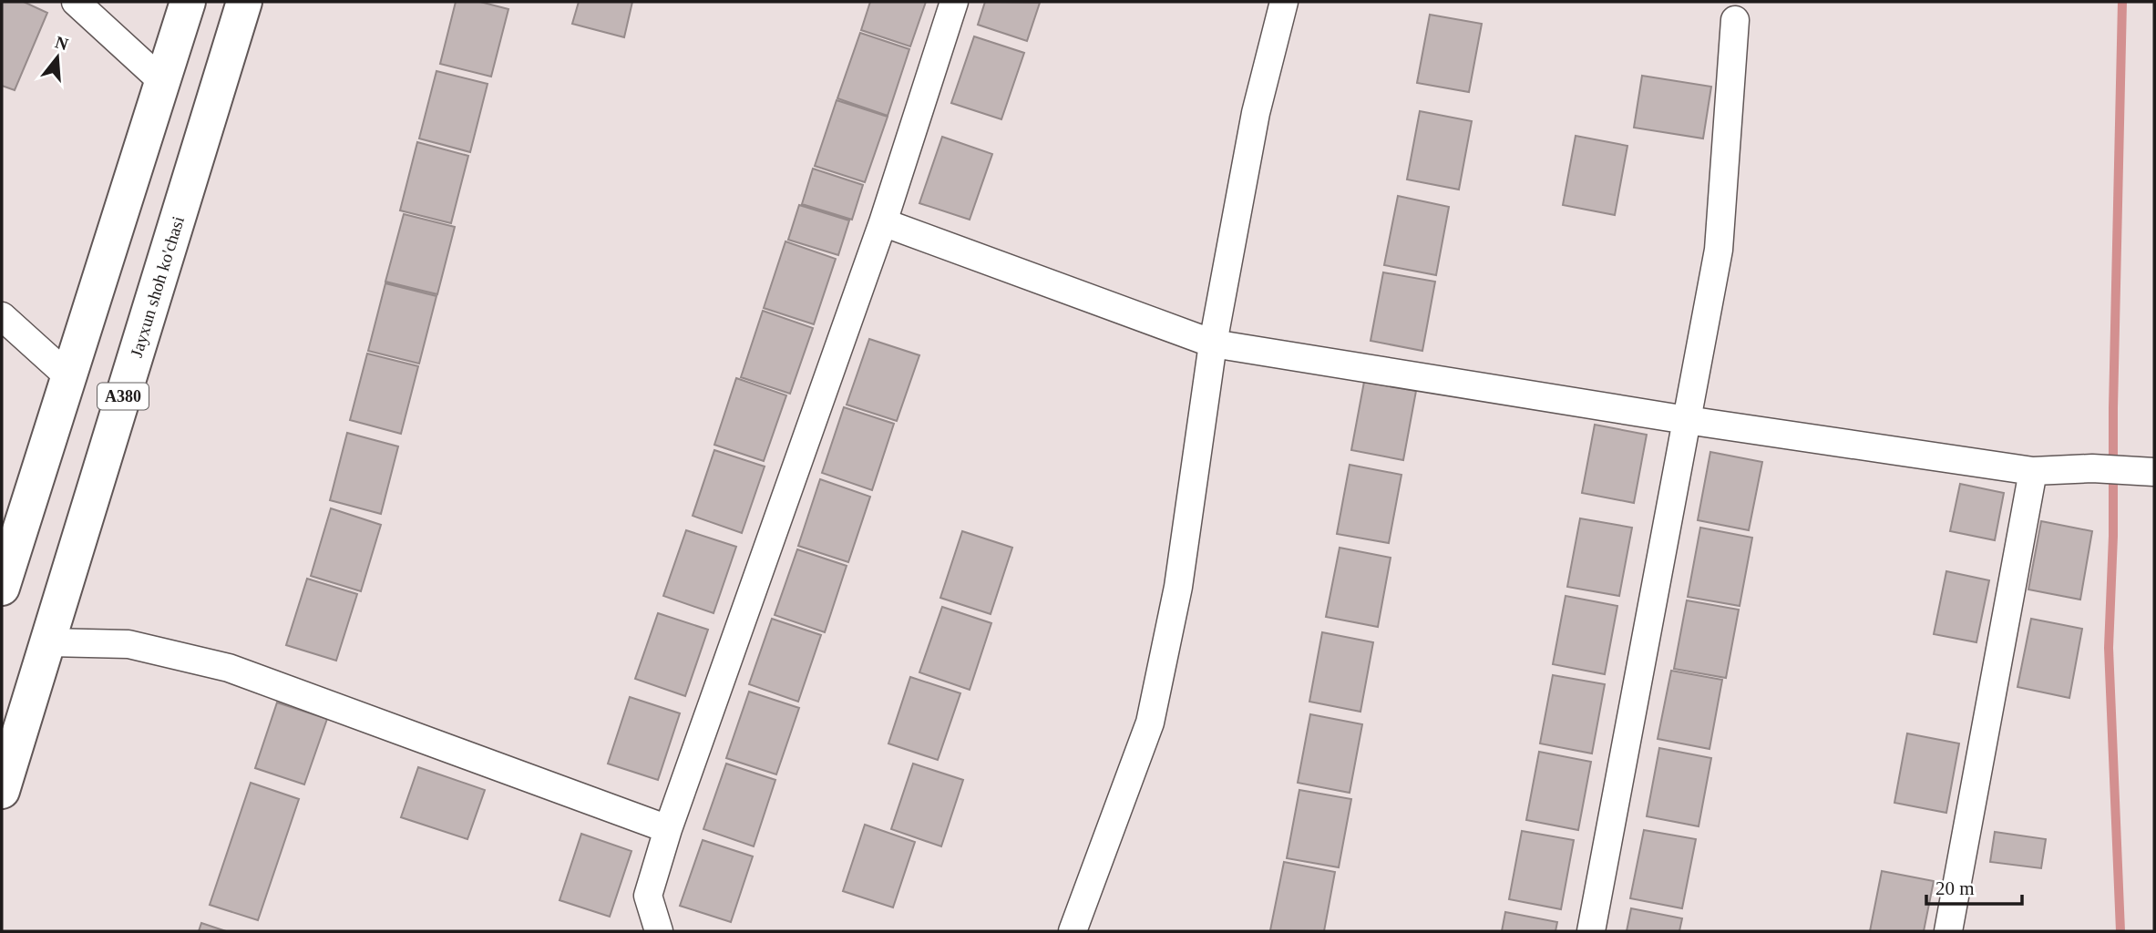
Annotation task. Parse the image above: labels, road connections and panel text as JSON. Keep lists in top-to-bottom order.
{
  "streets": {
    "highway": ["Jayxun shoh ko'chasi", "A380"]
  },
  "scale_bar": "20 m",
  "north": "top"
}
